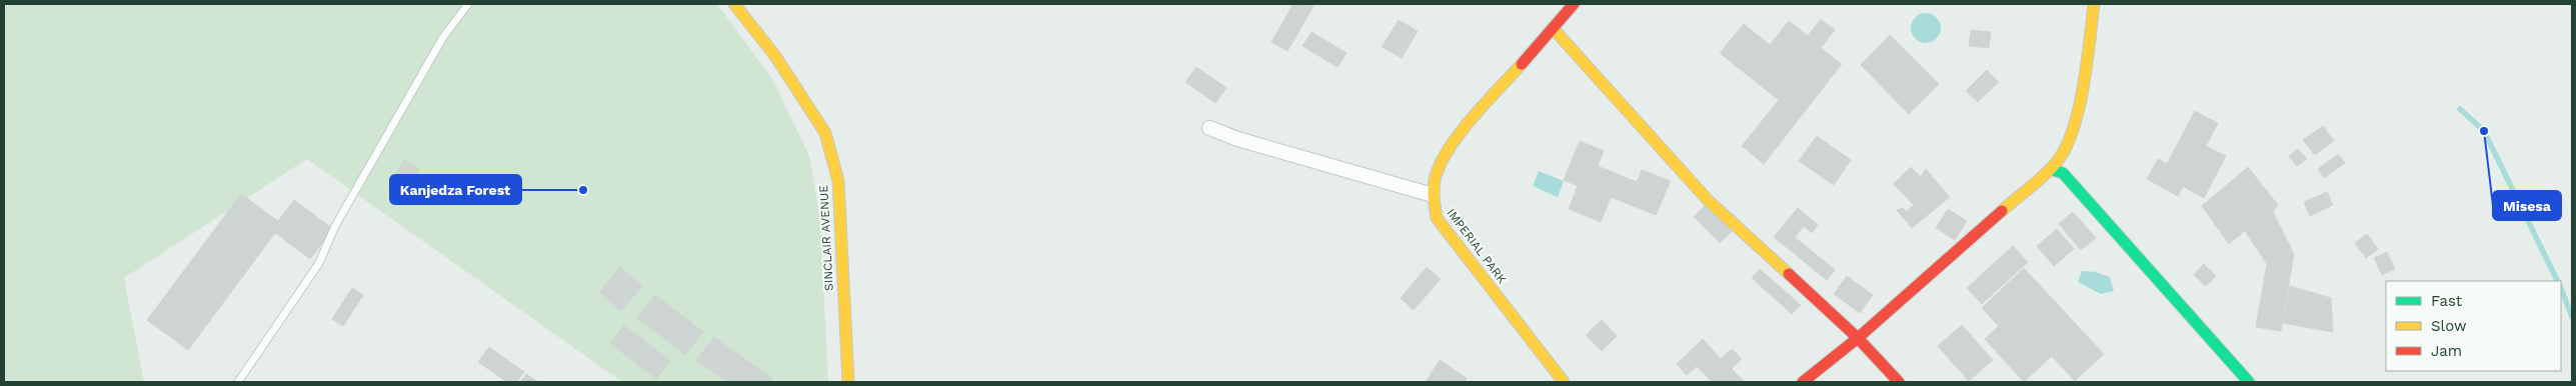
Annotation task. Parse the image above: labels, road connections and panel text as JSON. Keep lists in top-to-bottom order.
{
  "streets": {
    "street": ["SINCLAIR AVENUE", "IMPERIAL PARK"]
  },
  "places": ["Misesa", "Kanjedza Forest"],
  "legend": ["Fast", "Slow", "Jam"]
}
